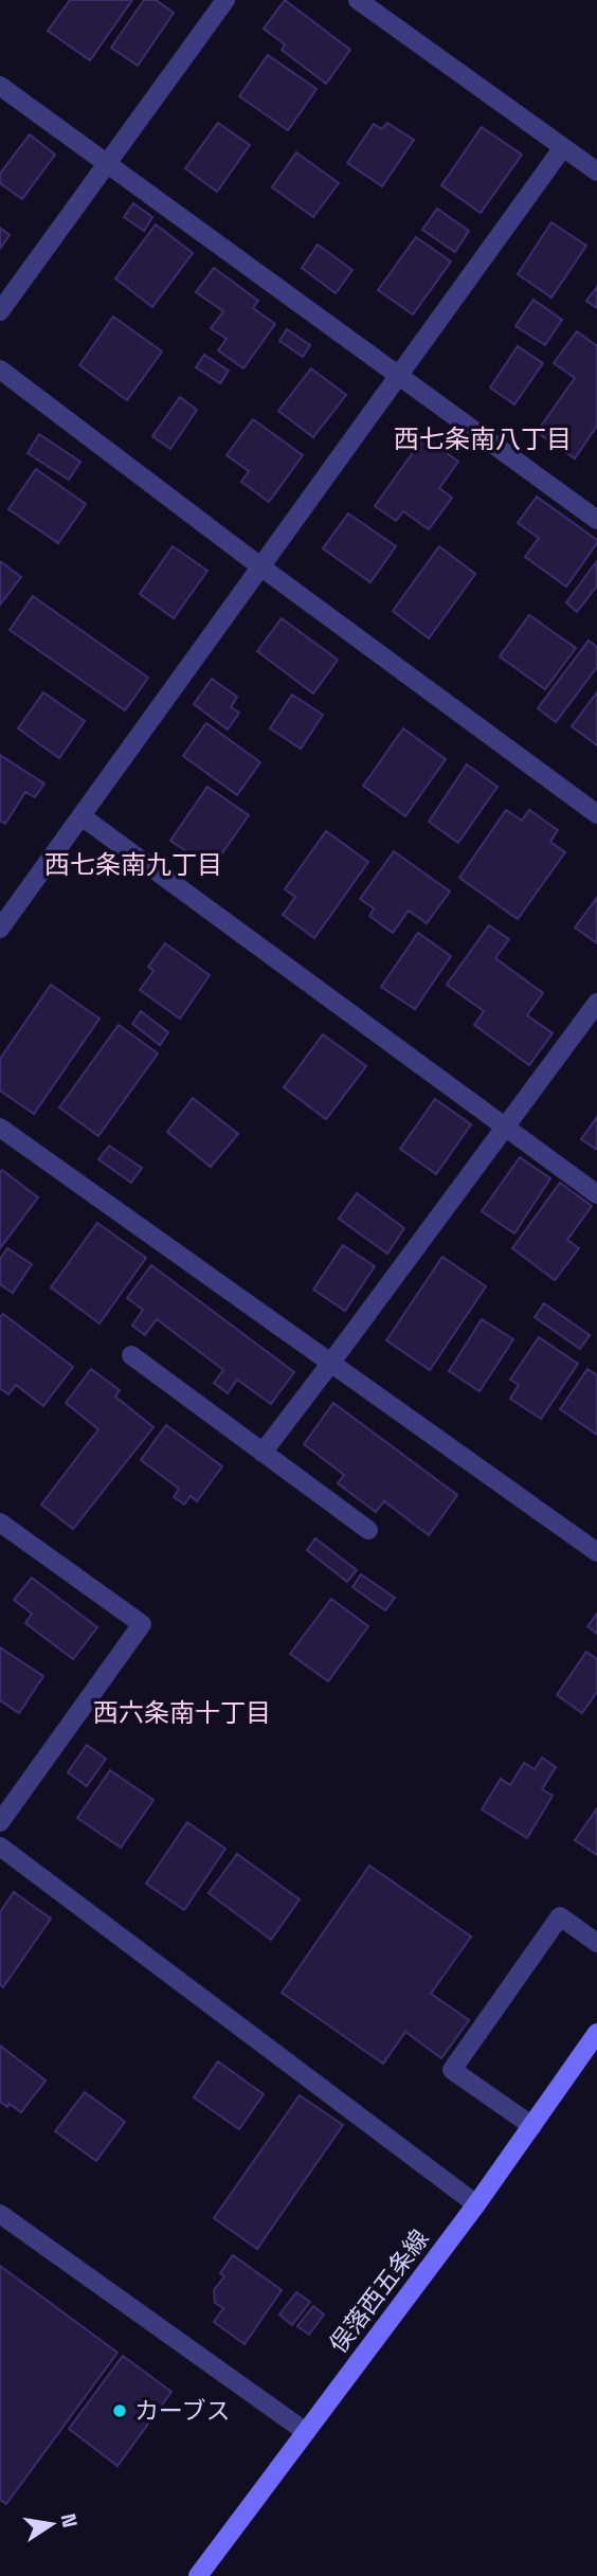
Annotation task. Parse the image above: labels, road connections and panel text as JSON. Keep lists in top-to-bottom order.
{
  "streets": {
    "main road": ["俣落西五条線"]
  },
  "districts": ["西七条南八丁目", "西七条南九丁目", "西六条南十丁目"],
  "places": ["カーブス"],
  "north": "right"
}
